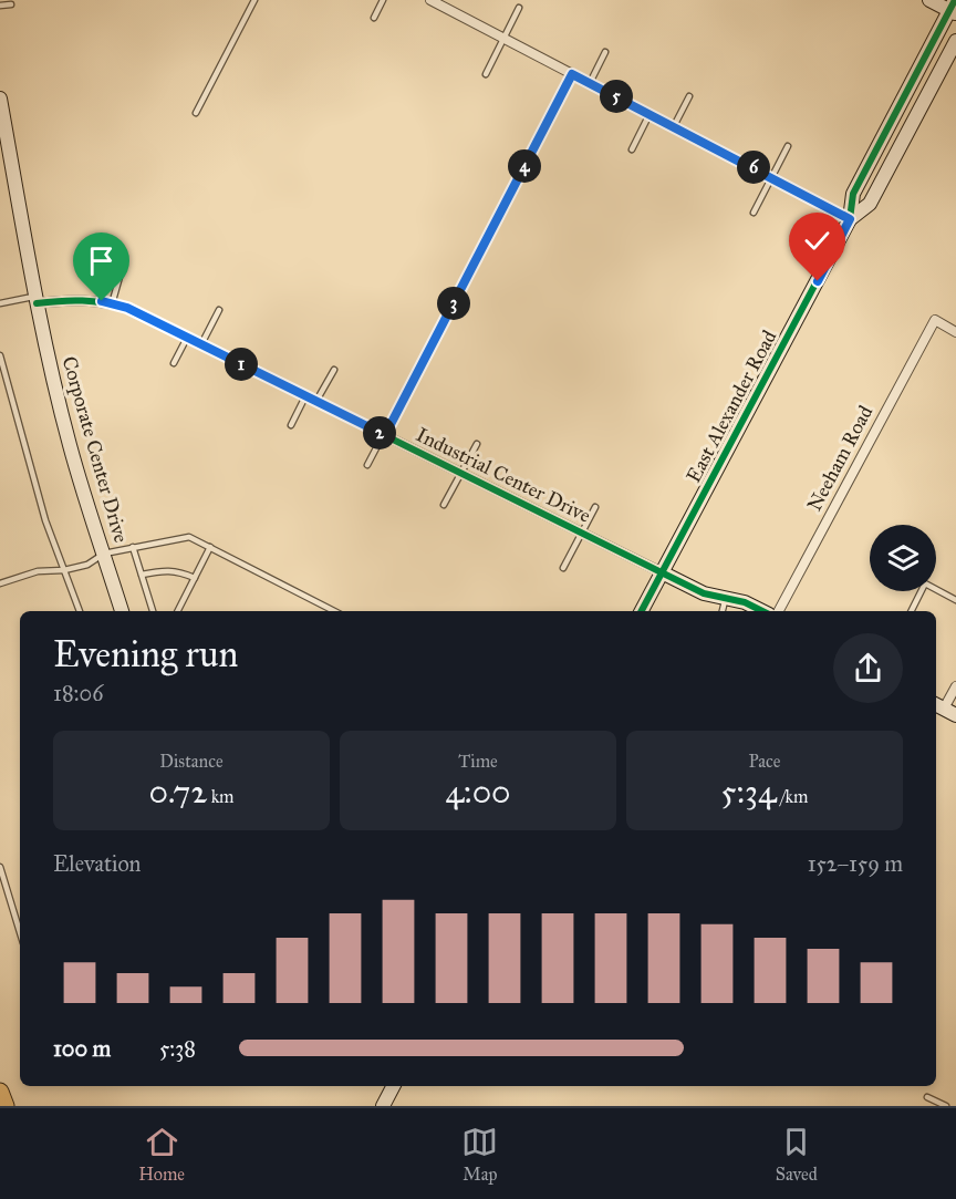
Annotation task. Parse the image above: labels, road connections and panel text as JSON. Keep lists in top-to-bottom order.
{
  "streets": {
    "street": [
      "East Alexander Road",
      "Corporate Center Drive",
      "Neeham Road",
      "Industrial Center Drive"
    ]
  },
  "crossings": [
    ["East Alexander Road", "Industrial Center Drive"],
    ["Corporate Center Drive", "Industrial Center Drive"]
  ],
  "page": {
    "pins": [
      "5",
      "4",
      "6",
      "3",
      "1",
      "2"
    ],
    "heading": ["Evening run", "18:06"],
    "stats": [
      ["Distance", "0.72 km"],
      ["Time", "4:00"],
      ["Pace", "5:34 /km"]
    ],
    "chart": ["Elevation", "152–159 m"],
    "list": [
      {
        "name": "100 m",
        "note": "5:38"
      }
    ],
    "tabs": ["Home", "Map", "Saved"]
  }
}
